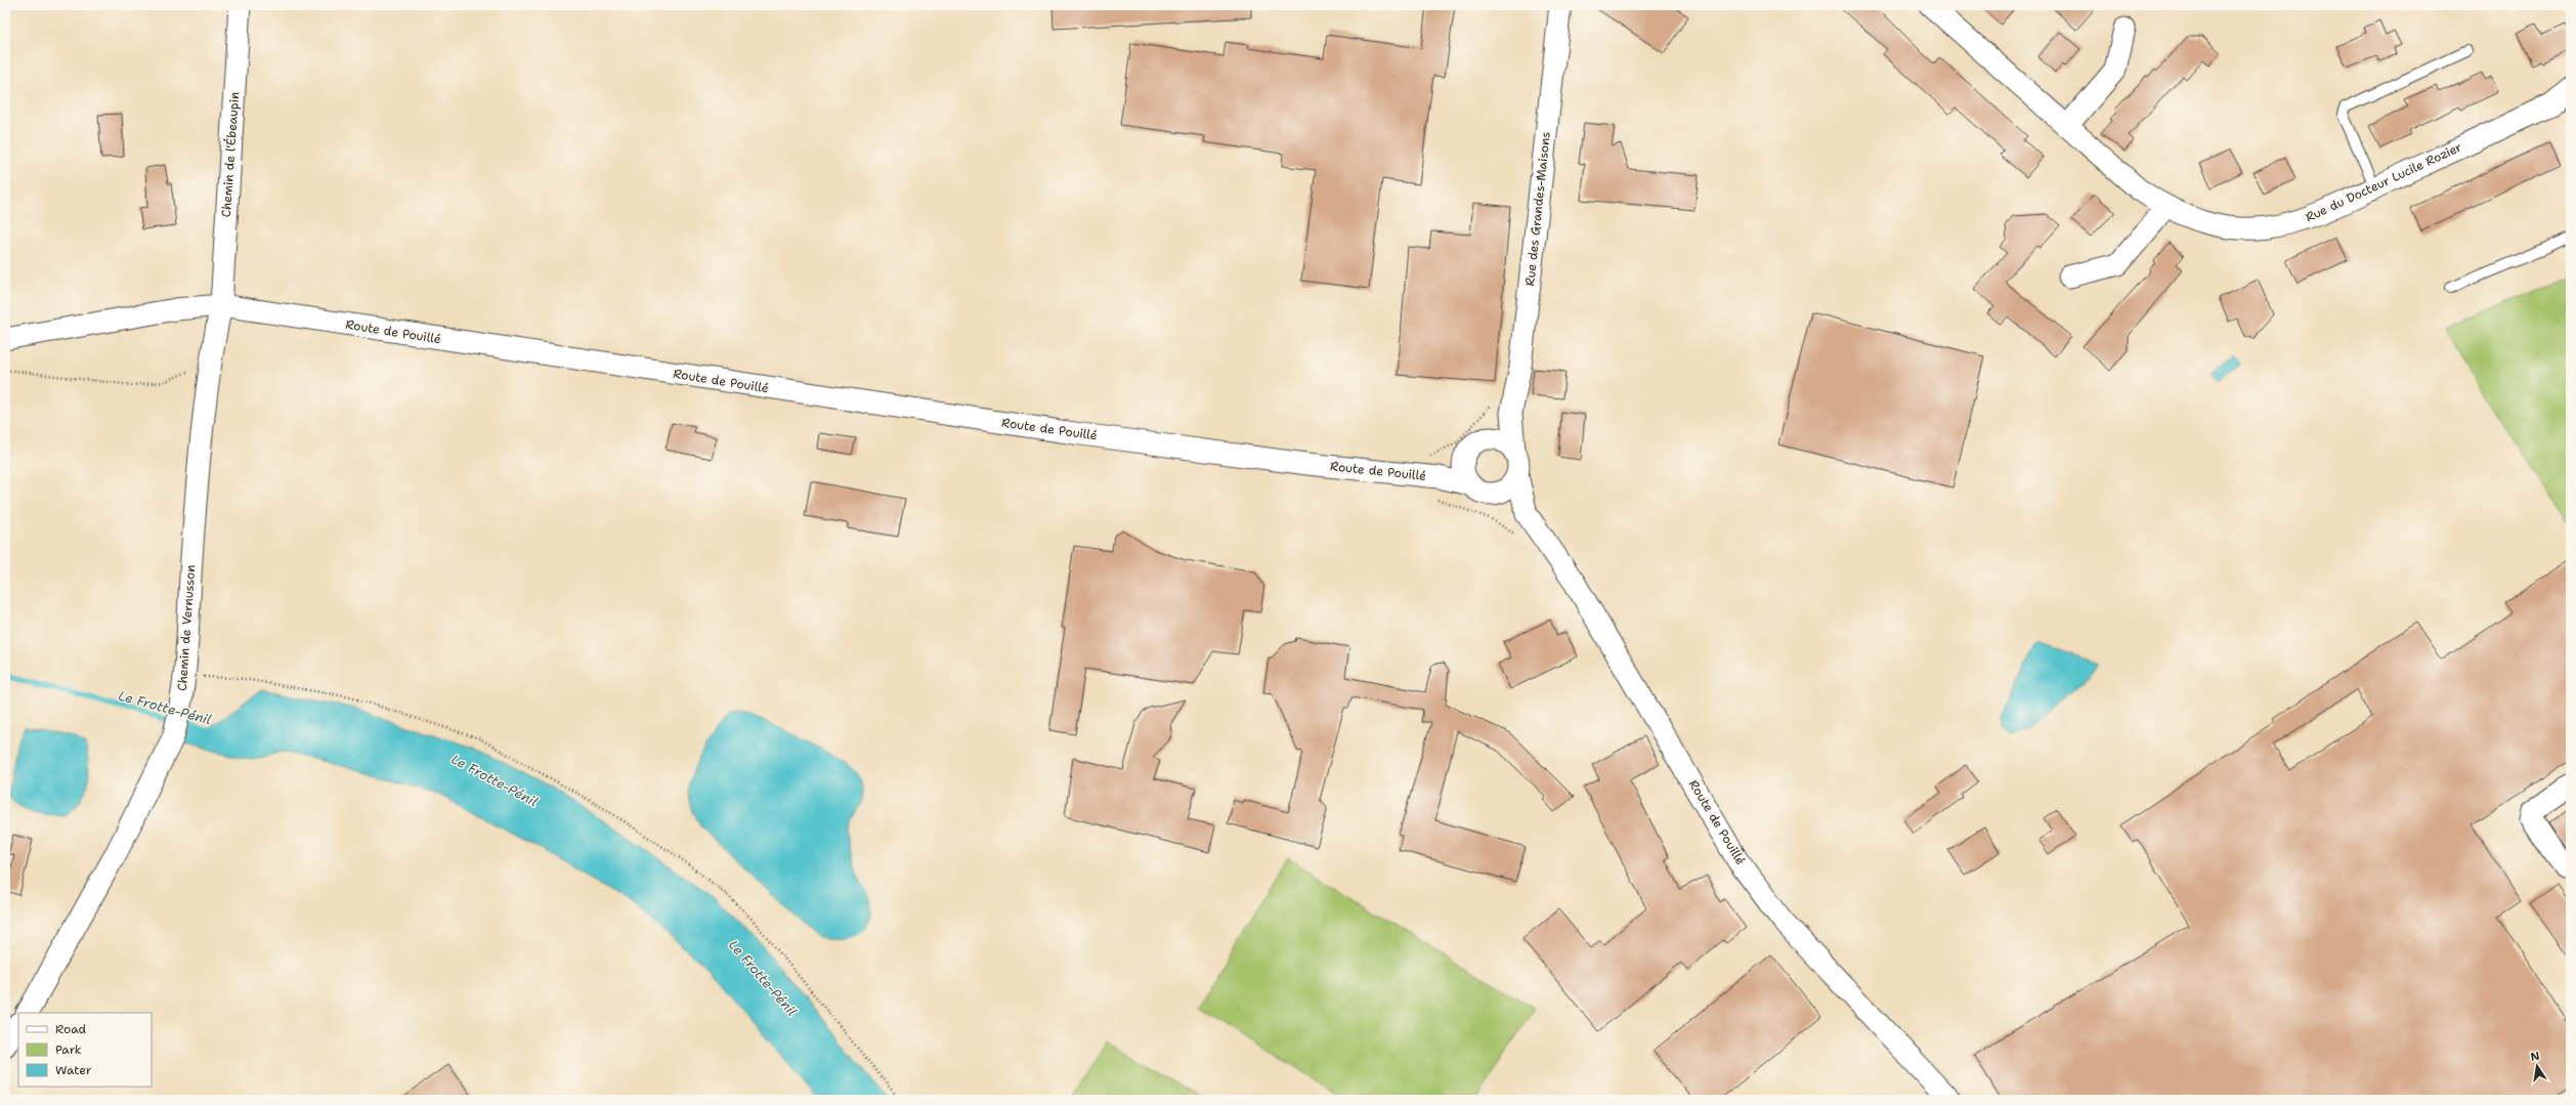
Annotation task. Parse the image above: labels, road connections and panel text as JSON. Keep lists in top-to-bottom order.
{
  "streets": {
    "street": [
      "Chemin de l'Ébeaupin",
      "Rue du Docteur Lucile Rozier",
      "Rue des Grandes-Maisons",
      "Route de Pouillé",
      "Chemin de Vernusson"
    ]
  },
  "crossings": [
    ["Chemin de l'Ébeaupin", "Route de Pouillé"],
    ["Chemin de l'Ébeaupin", "Chemin de Vernusson"],
    ["Route de Pouillé", "Chemin de Vernusson"]
  ],
  "water": ["Le Frotte-Pénil"],
  "legend": ["Road", "Park", "Water"],
  "north": "top"
}
